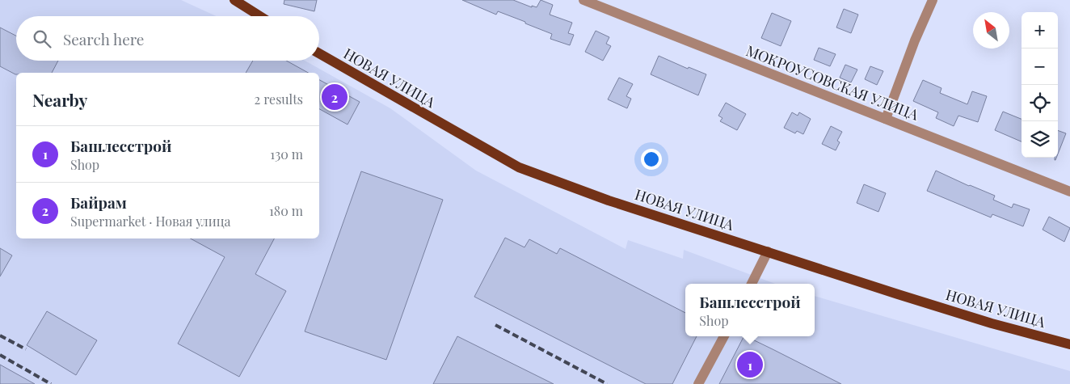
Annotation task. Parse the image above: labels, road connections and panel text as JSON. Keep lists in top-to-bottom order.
{
  "streets": {
    "main road": ["НОВАЯ УЛИЦА"],
    "street": ["МОКРОУСОВСКАЯ УЛИЦА"]
  },
  "north": "top left",
  "page": {
    "map_buttons": ["+", "−"],
    "search": "Search here",
    "heading": ["Nearby", "2 results"],
    "pins": ["2", "1"],
    "list": [
      {
        "mark": "1",
        "name": "Башлесстрой",
        "note": "Shop",
        "value": "130 m"
      },
      {
        "mark": "2",
        "name": "Байрам",
        "note": "Supermarket · Новая улица",
        "value": "180 m"
      }
    ],
    "popup": ["Башлесстрой", "Shop"]
  }
}
